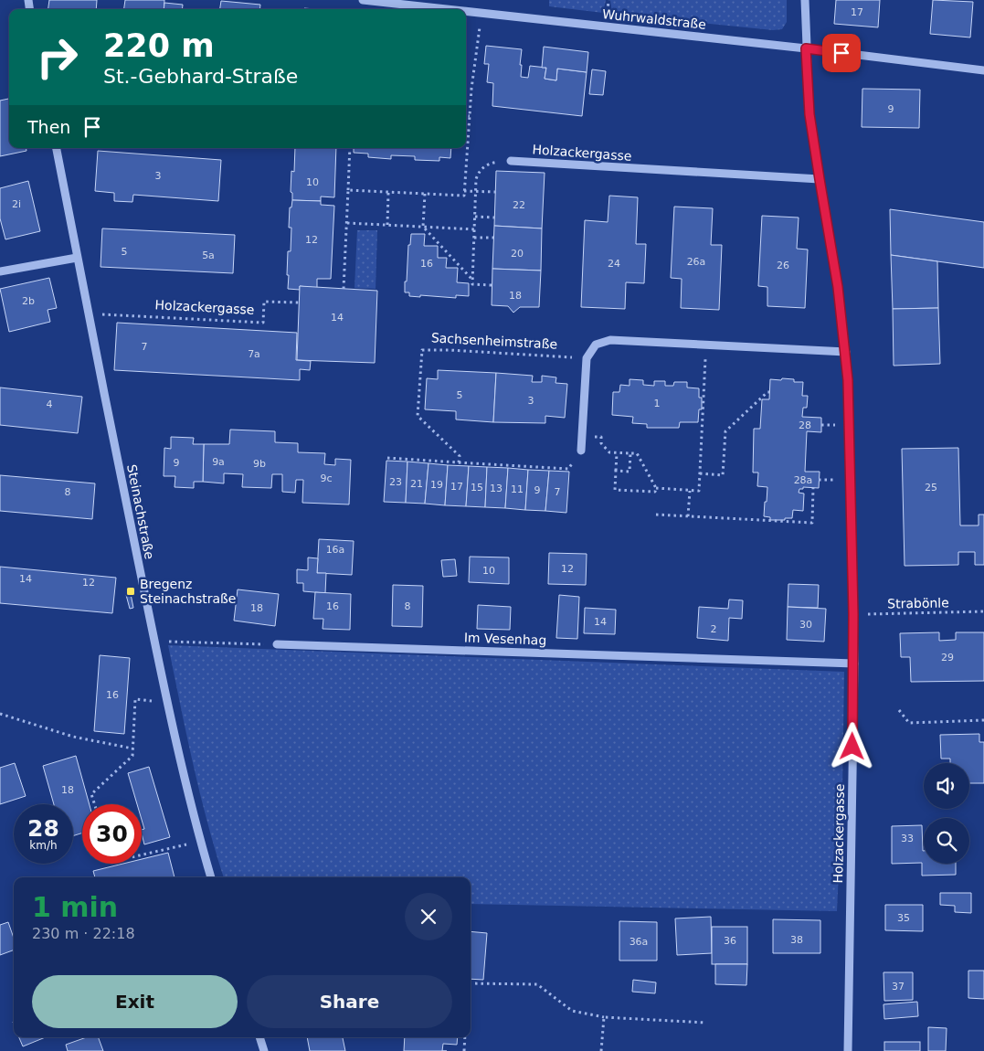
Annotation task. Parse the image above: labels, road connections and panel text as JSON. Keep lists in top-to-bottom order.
{
  "streets": {
    "street": [
      "Wuhrwaldstraße",
      "Holzackergasse",
      "Steinachstraße",
      "Im Vesenhag"
    ],
    "path": ["Sachsenheimstraße", "Strabönle"]
  },
  "crossings": [
    ["Wuhrwaldstraße", "Holzackergasse"],
    ["Holzackergasse", "Steinachstraße"],
    ["Holzackergasse", "Strabönle"],
    ["Holzackergasse", "Im Vesenhag"]
  ],
  "places": {
    "transit": ["Bregenz Steinachstraße"]
  },
  "house_numbers": [
    "17",
    "9",
    "3",
    "10",
    "2i",
    "22",
    "12",
    "5",
    "20",
    "5a",
    "26a",
    "16",
    "24",
    "26",
    "18",
    "2b",
    "14",
    "7",
    "7a",
    "5",
    "3",
    "1",
    "4",
    "28",
    "9a",
    "9",
    "9b",
    "9c",
    "28a",
    "23",
    "21",
    "19",
    "17",
    "15",
    "25",
    "13",
    "11",
    "9",
    "8",
    "7",
    "16a",
    "12",
    "10",
    "14",
    "12",
    "16",
    "8",
    "18",
    "14",
    "30",
    "2",
    "29",
    "16",
    "18",
    "33",
    "35",
    "38",
    "36",
    "36a",
    "37"
  ],
  "page": {
    "turn": ["220 m", "St.-Gebhard-Straße"],
    "then": "Then",
    "speed": "28 km/h",
    "limit": "30",
    "heading": ["1 min", "230 m · 22:18"],
    "buttons": ["Exit", "Share"]
  }
}
